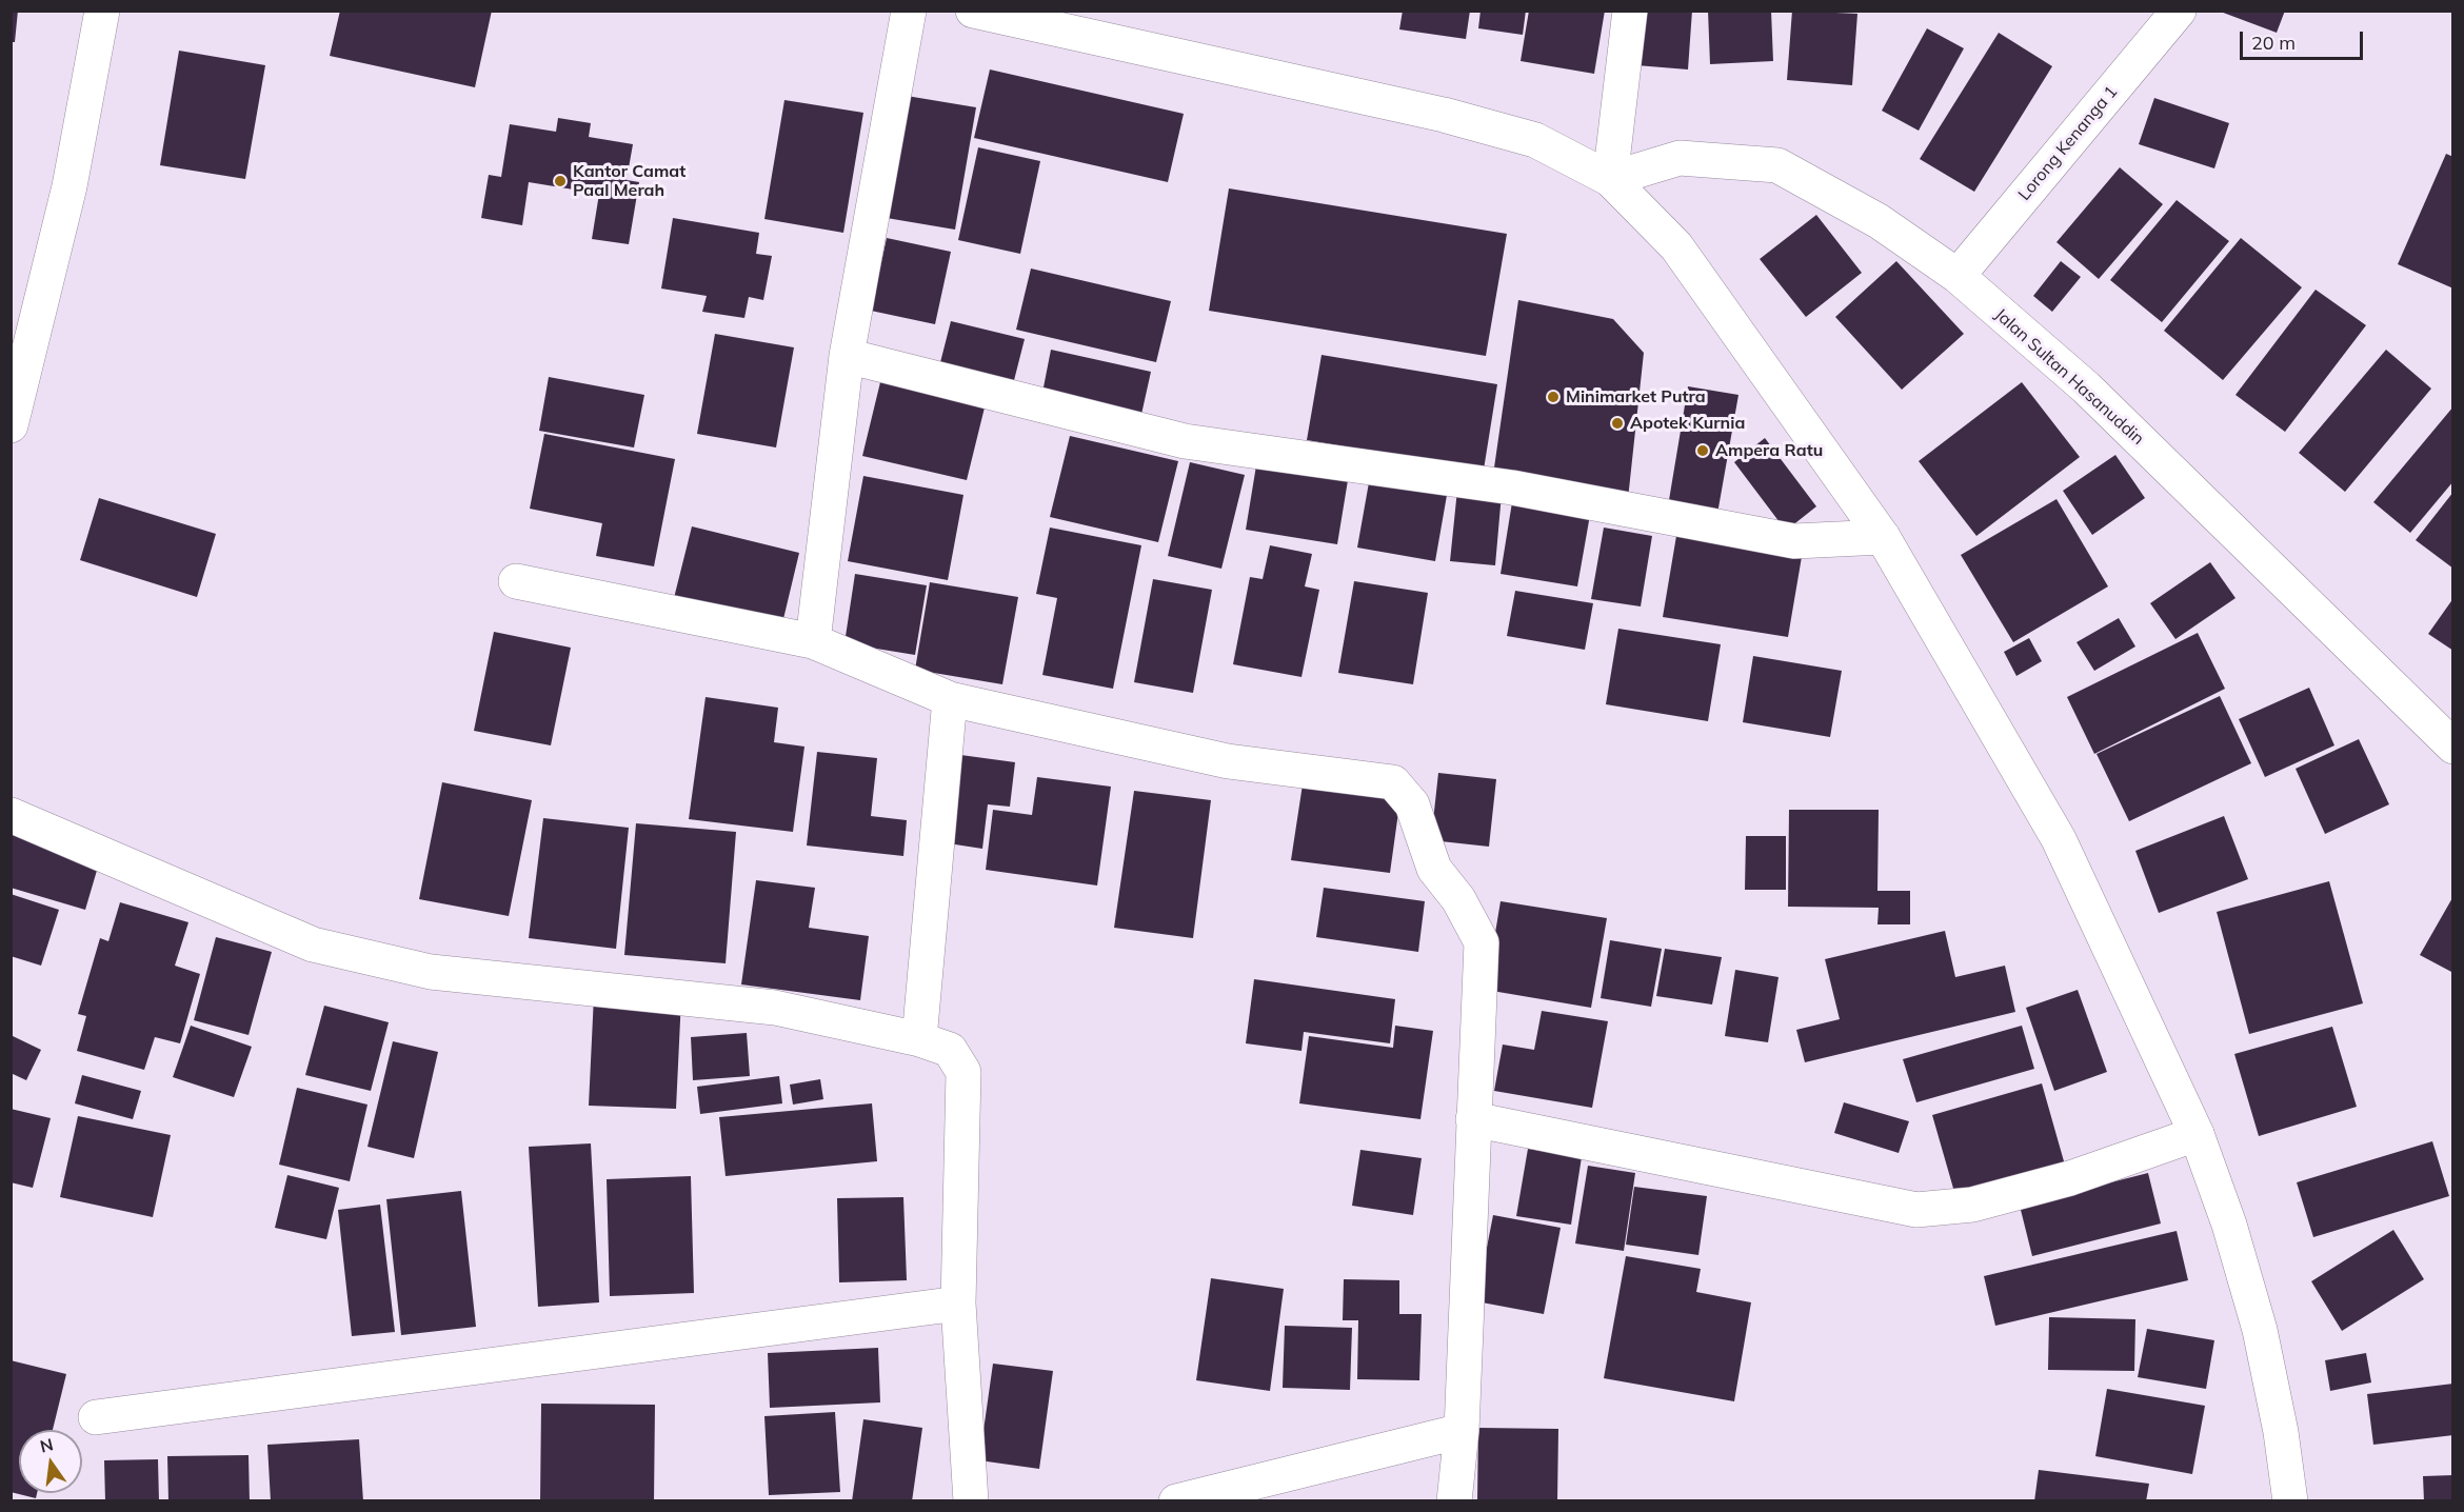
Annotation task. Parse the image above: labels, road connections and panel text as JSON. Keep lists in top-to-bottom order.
{
  "streets": {
    "main road": ["Lorong Kenanga 1", "Jalan Sultan Hasanuddin"]
  },
  "crossings": [
    ["Lorong Kenanga 1", "Jalan Sultan Hasanuddin"]
  ],
  "places": [
    "Kantor Camat Paal Merah",
    "Minimarket Putra",
    "Apotek Kurnia",
    "Ampera Ratu"
  ],
  "scale_bar": "20 m",
  "north": "top"
}
